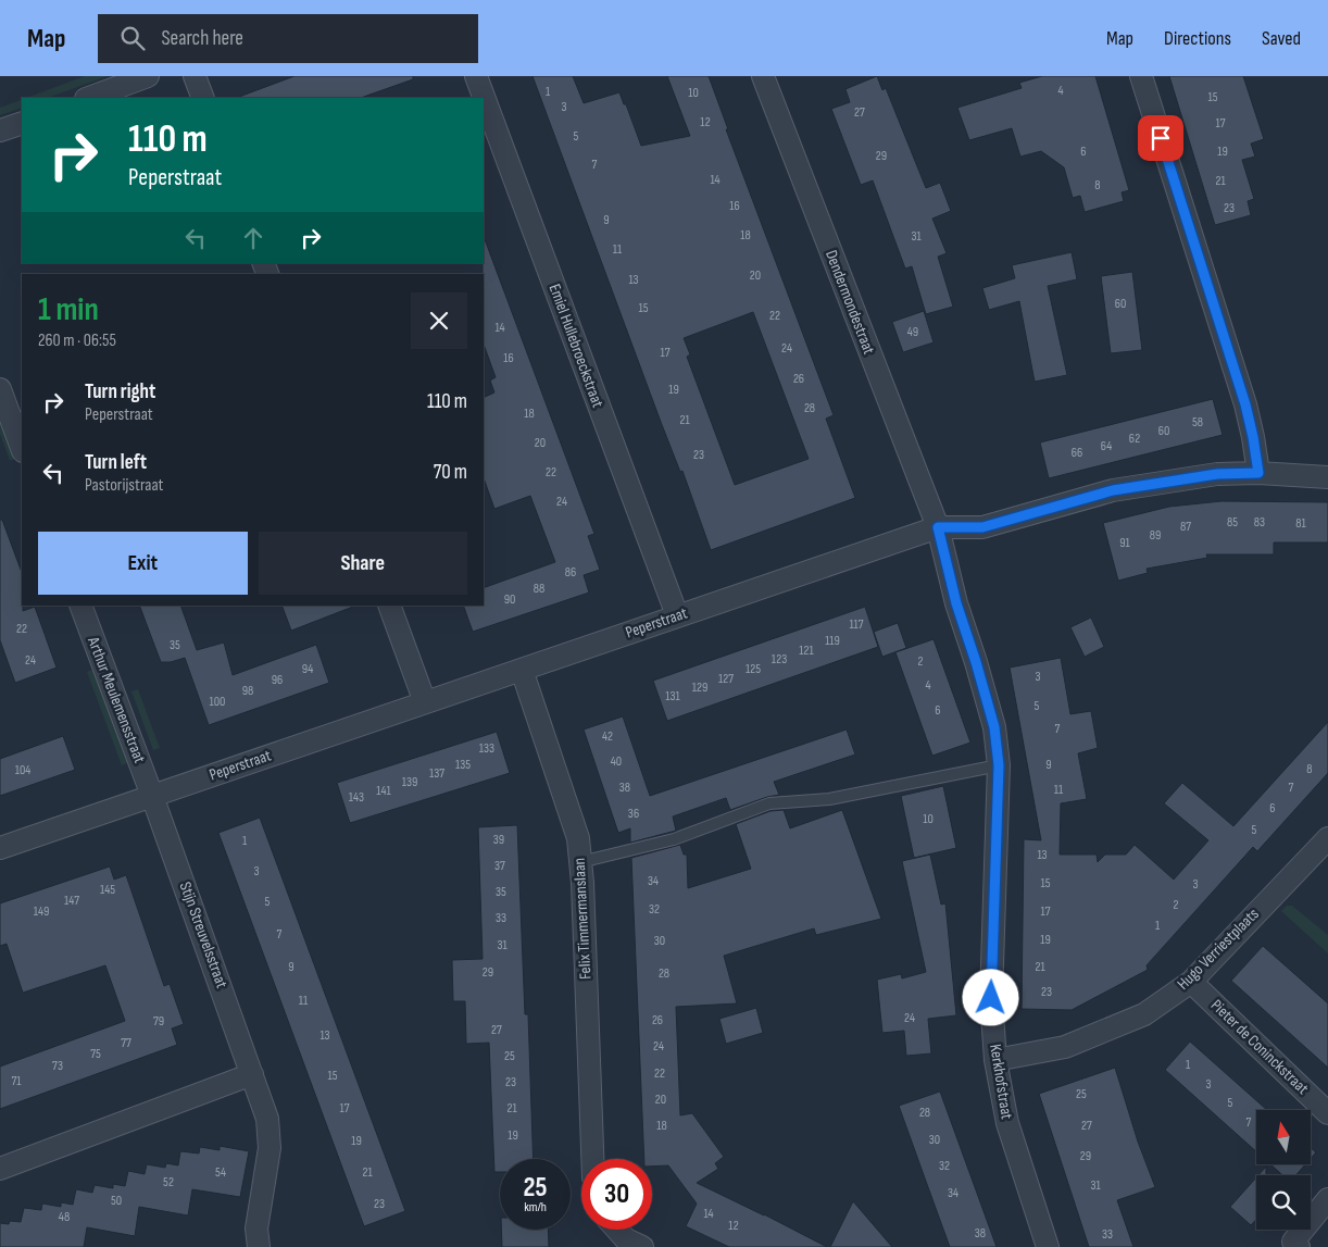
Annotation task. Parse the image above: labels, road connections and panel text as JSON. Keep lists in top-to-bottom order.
{
  "streets": {
    "street": [
      "Dendermondestraat",
      "Emiel Hullebroeckstraat",
      "Peperstraat",
      "Arthur Meulemensstraat",
      "Felix Timmermanslaan",
      "Stijn Streuvelsstraat",
      "Hugo Verriestplaats",
      "Pieter de Coninckstraat",
      "Kerkhofstraat"
    ]
  },
  "crossings": [
    ["Dendermondestraat", "Peperstraat"],
    ["Dendermondestraat", "Kerkhofstraat"],
    ["Emiel Hullebroeckstraat", "Peperstraat"],
    ["Peperstraat", "Arthur Meulemensstraat"],
    ["Peperstraat", "Felix Timmermanslaan"],
    ["Peperstraat", "Stijn Streuvelsstraat"],
    ["Peperstraat", "Kerkhofstraat"],
    ["Arthur Meulemensstraat", "Stijn Streuvelsstraat"],
    ["Hugo Verriestplaats", "Pieter de Coninckstraat"],
    ["Hugo Verriestplaats", "Kerkhofstraat"]
  ],
  "house_numbers": [
    "4",
    "1",
    "10",
    "15",
    "3",
    "27",
    "12",
    "17",
    "5",
    "6",
    "19",
    "29",
    "7",
    "14",
    "21",
    "8",
    "16",
    "23",
    "9",
    "18",
    "31",
    "11",
    "20",
    "13",
    "60",
    "15",
    "22",
    "14",
    "49",
    "24",
    "17",
    "16",
    "26",
    "19",
    "28",
    "18",
    "21",
    "58",
    "60",
    "62",
    "20",
    "64",
    "66",
    "23",
    "22",
    "24",
    "85",
    "83",
    "81",
    "87",
    "89",
    "91",
    "86",
    "88",
    "90",
    "117",
    "22",
    "119",
    "35",
    "121",
    "123",
    "24",
    "2",
    "94",
    "125",
    "3",
    "127",
    "96",
    "4",
    "129",
    "98",
    "131",
    "100",
    "5",
    "6",
    "7",
    "42",
    "133",
    "40",
    "135",
    "9",
    "8",
    "104",
    "137",
    "139",
    "38",
    "7",
    "11",
    "141",
    "143",
    "6",
    "36",
    "10",
    "5",
    "39",
    "1",
    "13",
    "37",
    "3",
    "34",
    "15",
    "3",
    "145",
    "35",
    "147",
    "5",
    "2",
    "32",
    "149",
    "17",
    "33",
    "1",
    "7",
    "19",
    "30",
    "31",
    "9",
    "21",
    "29",
    "28",
    "23",
    "11",
    "24",
    "26",
    "79",
    "27",
    "13",
    "77",
    "24",
    "75",
    "25",
    "1",
    "73",
    "22",
    "15",
    "71",
    "23",
    "3",
    "25",
    "20",
    "5",
    "17",
    "21",
    "28",
    "7",
    "18",
    "27",
    "19",
    "30",
    "19",
    "29",
    "32",
    "54",
    "21",
    "52",
    "31",
    "34",
    "50",
    "23",
    "14",
    "48",
    "12",
    "38",
    "33"
  ],
  "north": "top",
  "page": {
    "header": "Map",
    "search": "Search here",
    "nav": ["Map", "Directions", "Saved"],
    "turn": ["110 m", "Peperstraat"],
    "heading": ["1 min", "260 m · 06:55"],
    "list": [
      {
        "name": "Turn right",
        "note": "Peperstraat",
        "value": "110 m"
      },
      {
        "name": "Turn left",
        "note": "Pastorijstraat",
        "value": "70 m"
      }
    ],
    "buttons": ["Exit", "Share"],
    "speed": "25 km/h",
    "limit": "30"
  }
}
